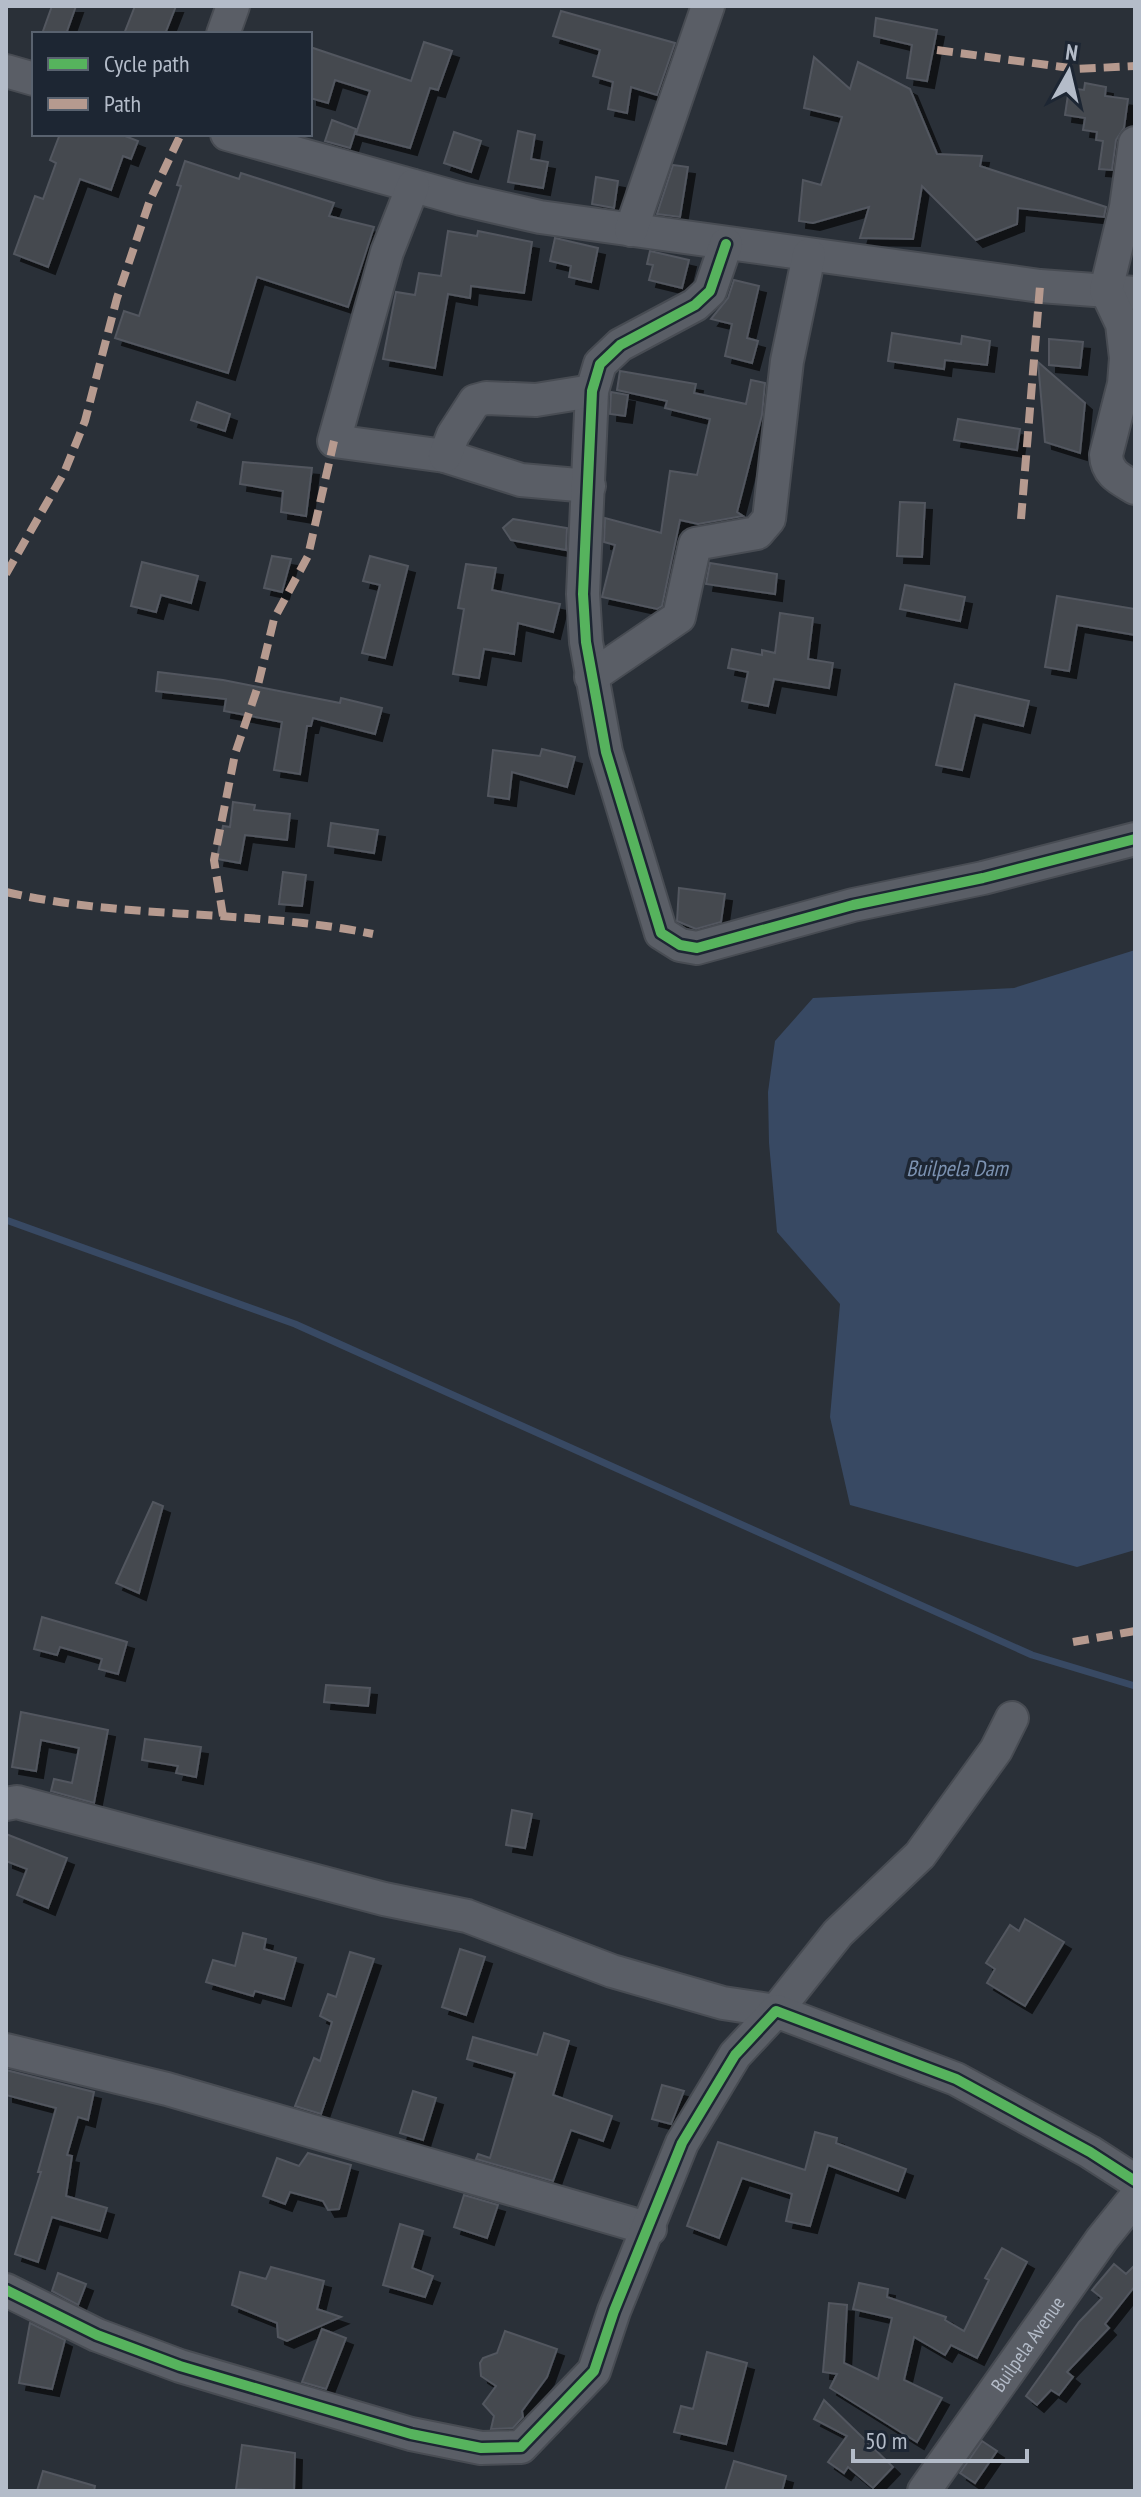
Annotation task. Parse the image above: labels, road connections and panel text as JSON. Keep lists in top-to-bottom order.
{
  "streets": {
    "street": ["Builpela Avenue"]
  },
  "water": ["Builpela Dam"],
  "legend": ["Cycle path", "Path"],
  "scale_bar": "50 m",
  "north": "top"
}
